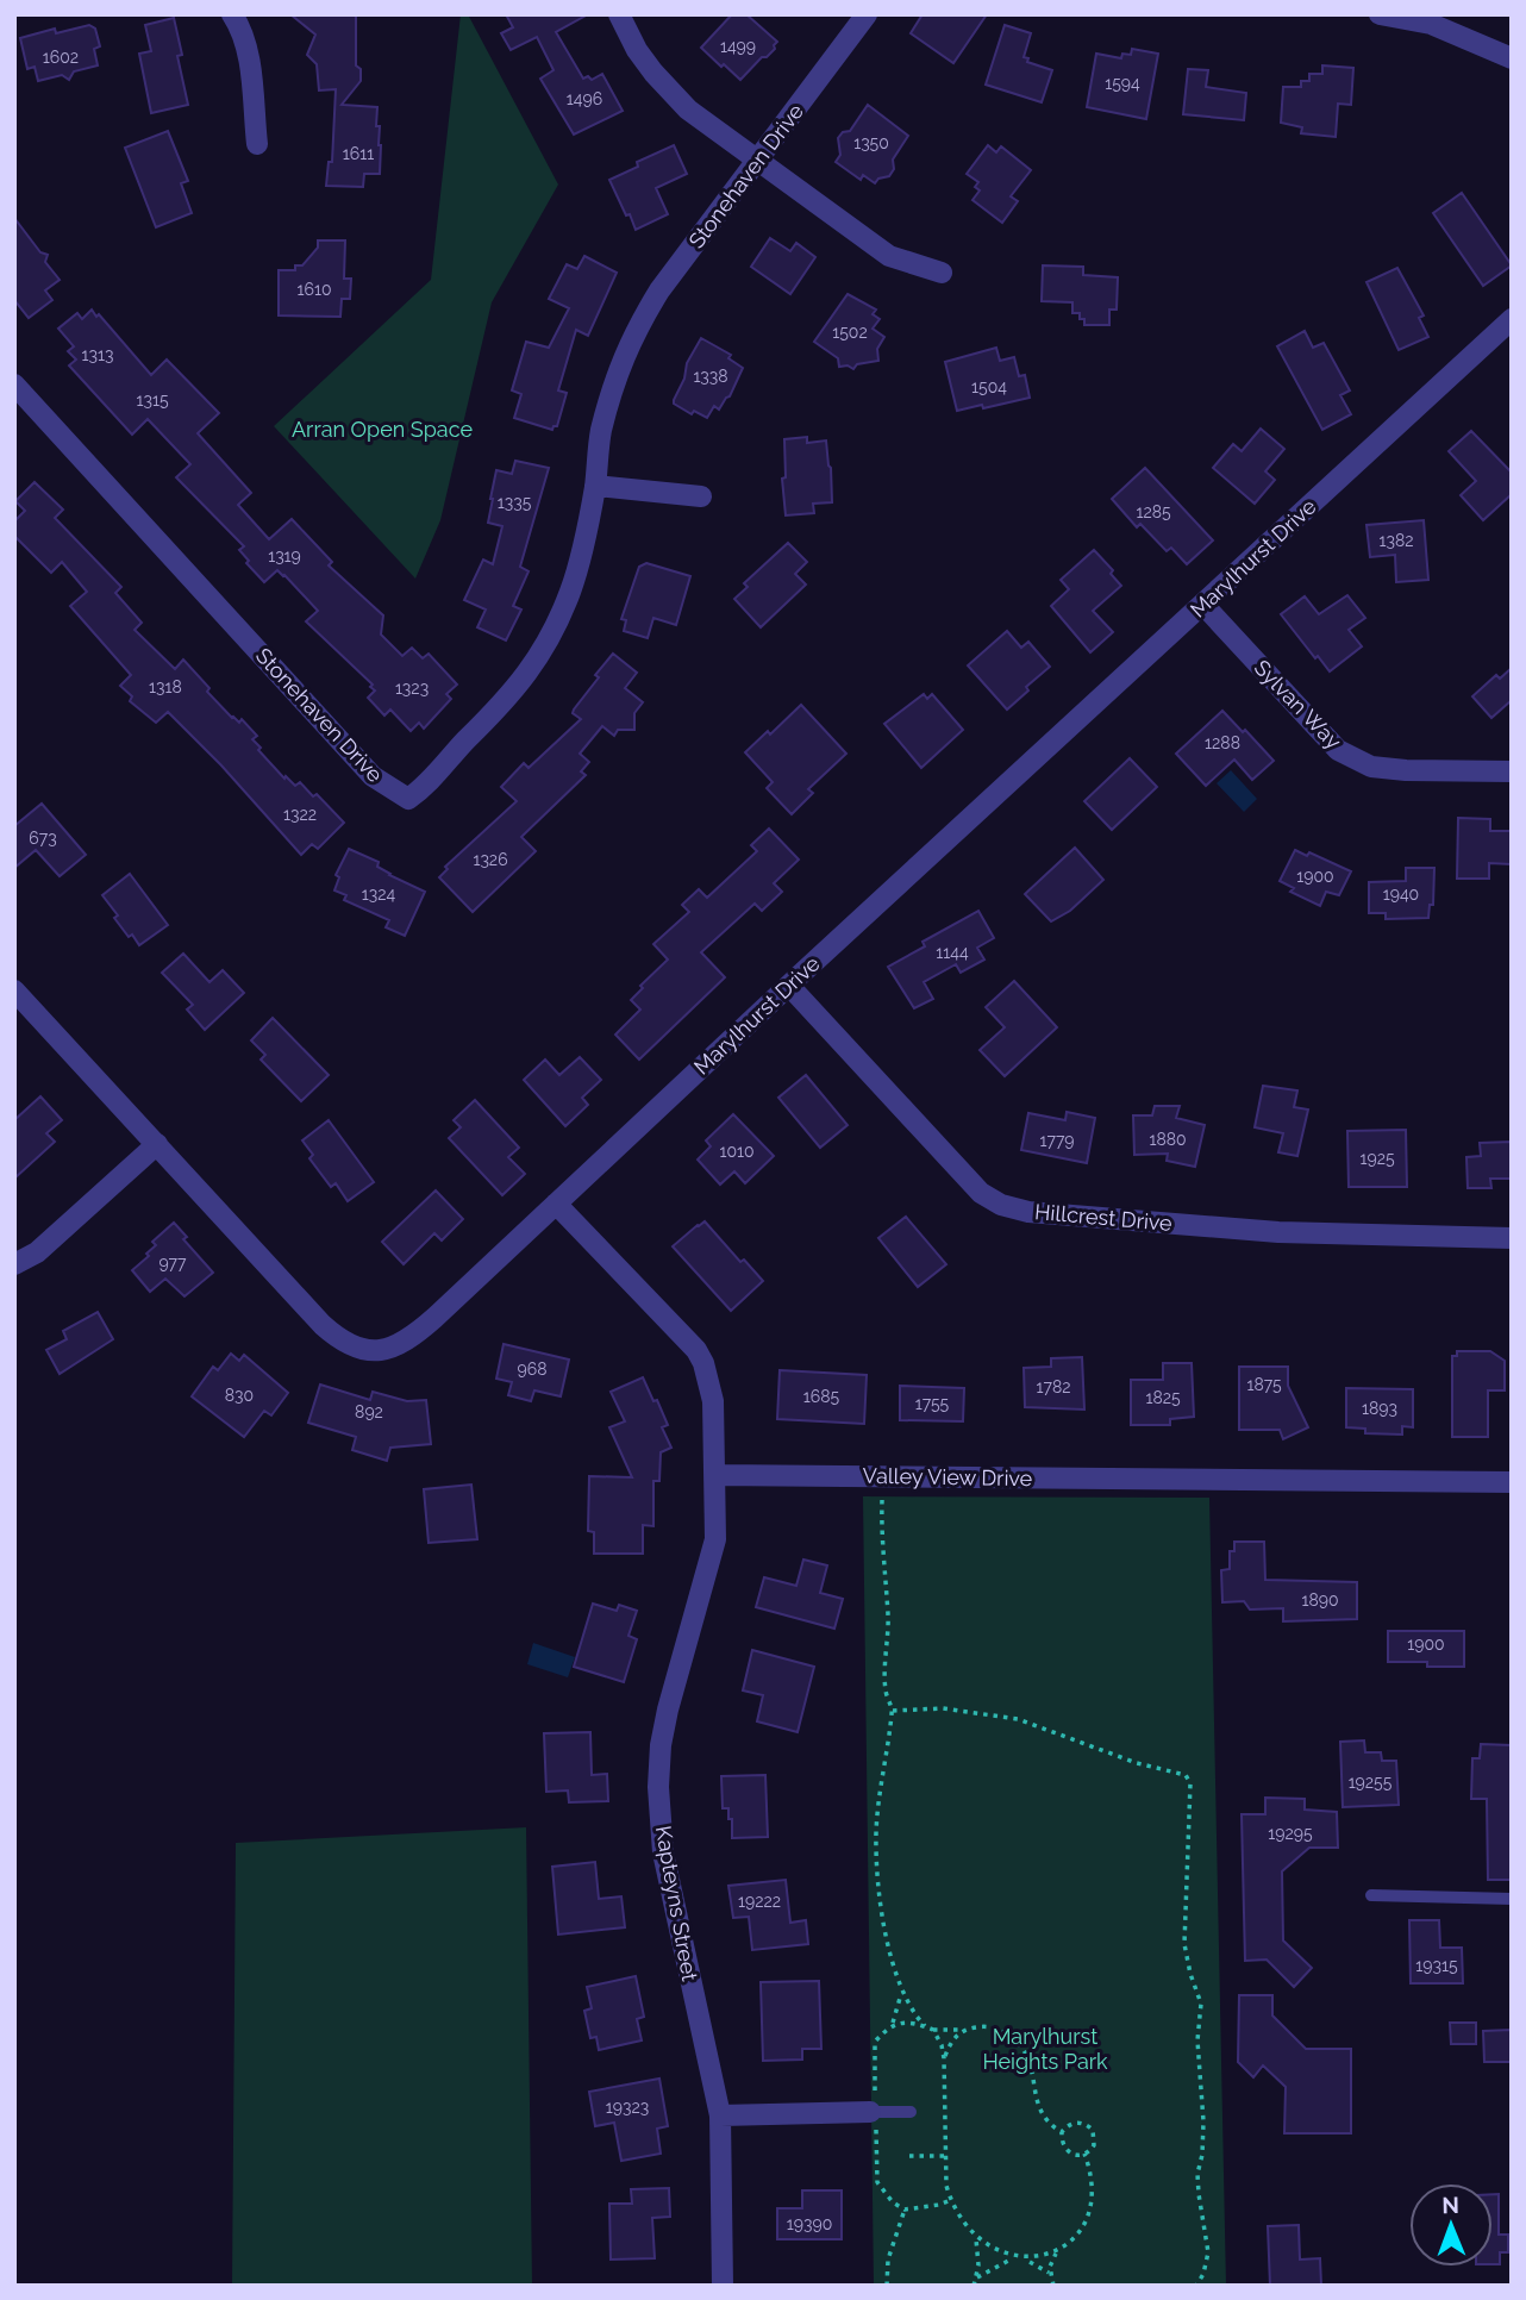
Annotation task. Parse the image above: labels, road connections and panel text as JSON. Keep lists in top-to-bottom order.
{
  "streets": {
    "street": [
      "Stonehaven Drive",
      "Marylhurst Drive",
      "Sylvan Way",
      "Hillcrest Drive",
      "Valley View Drive",
      "Kapteyns Street"
    ]
  },
  "crossings": [
    ["Marylhurst Drive", "Sylvan Way"],
    ["Marylhurst Drive", "Hillcrest Drive"],
    ["Valley View Drive", "Kapteyns Street"]
  ],
  "parks": ["Arran Open Space", "Marylhurst Heights Park"],
  "house_numbers": [
    "1499",
    "1602",
    "1594",
    "1496",
    "1350",
    "1611",
    "1610",
    "1502",
    "1313",
    "1338",
    "1504",
    "1315",
    "1335",
    "1285",
    "1382",
    "1319",
    "1318",
    "1323",
    "1288",
    "1322",
    "673",
    "1326",
    "1900",
    "1324",
    "1940",
    "1144",
    "1880",
    "1779",
    "1010",
    "1925",
    "977",
    "968",
    "1875",
    "1782",
    "830",
    "1685",
    "1825",
    "1755",
    "1893",
    "892",
    "1890",
    "1900",
    "19255",
    "19295",
    "19222",
    "19315",
    "19323",
    "19390"
  ],
  "north": "top"
}
